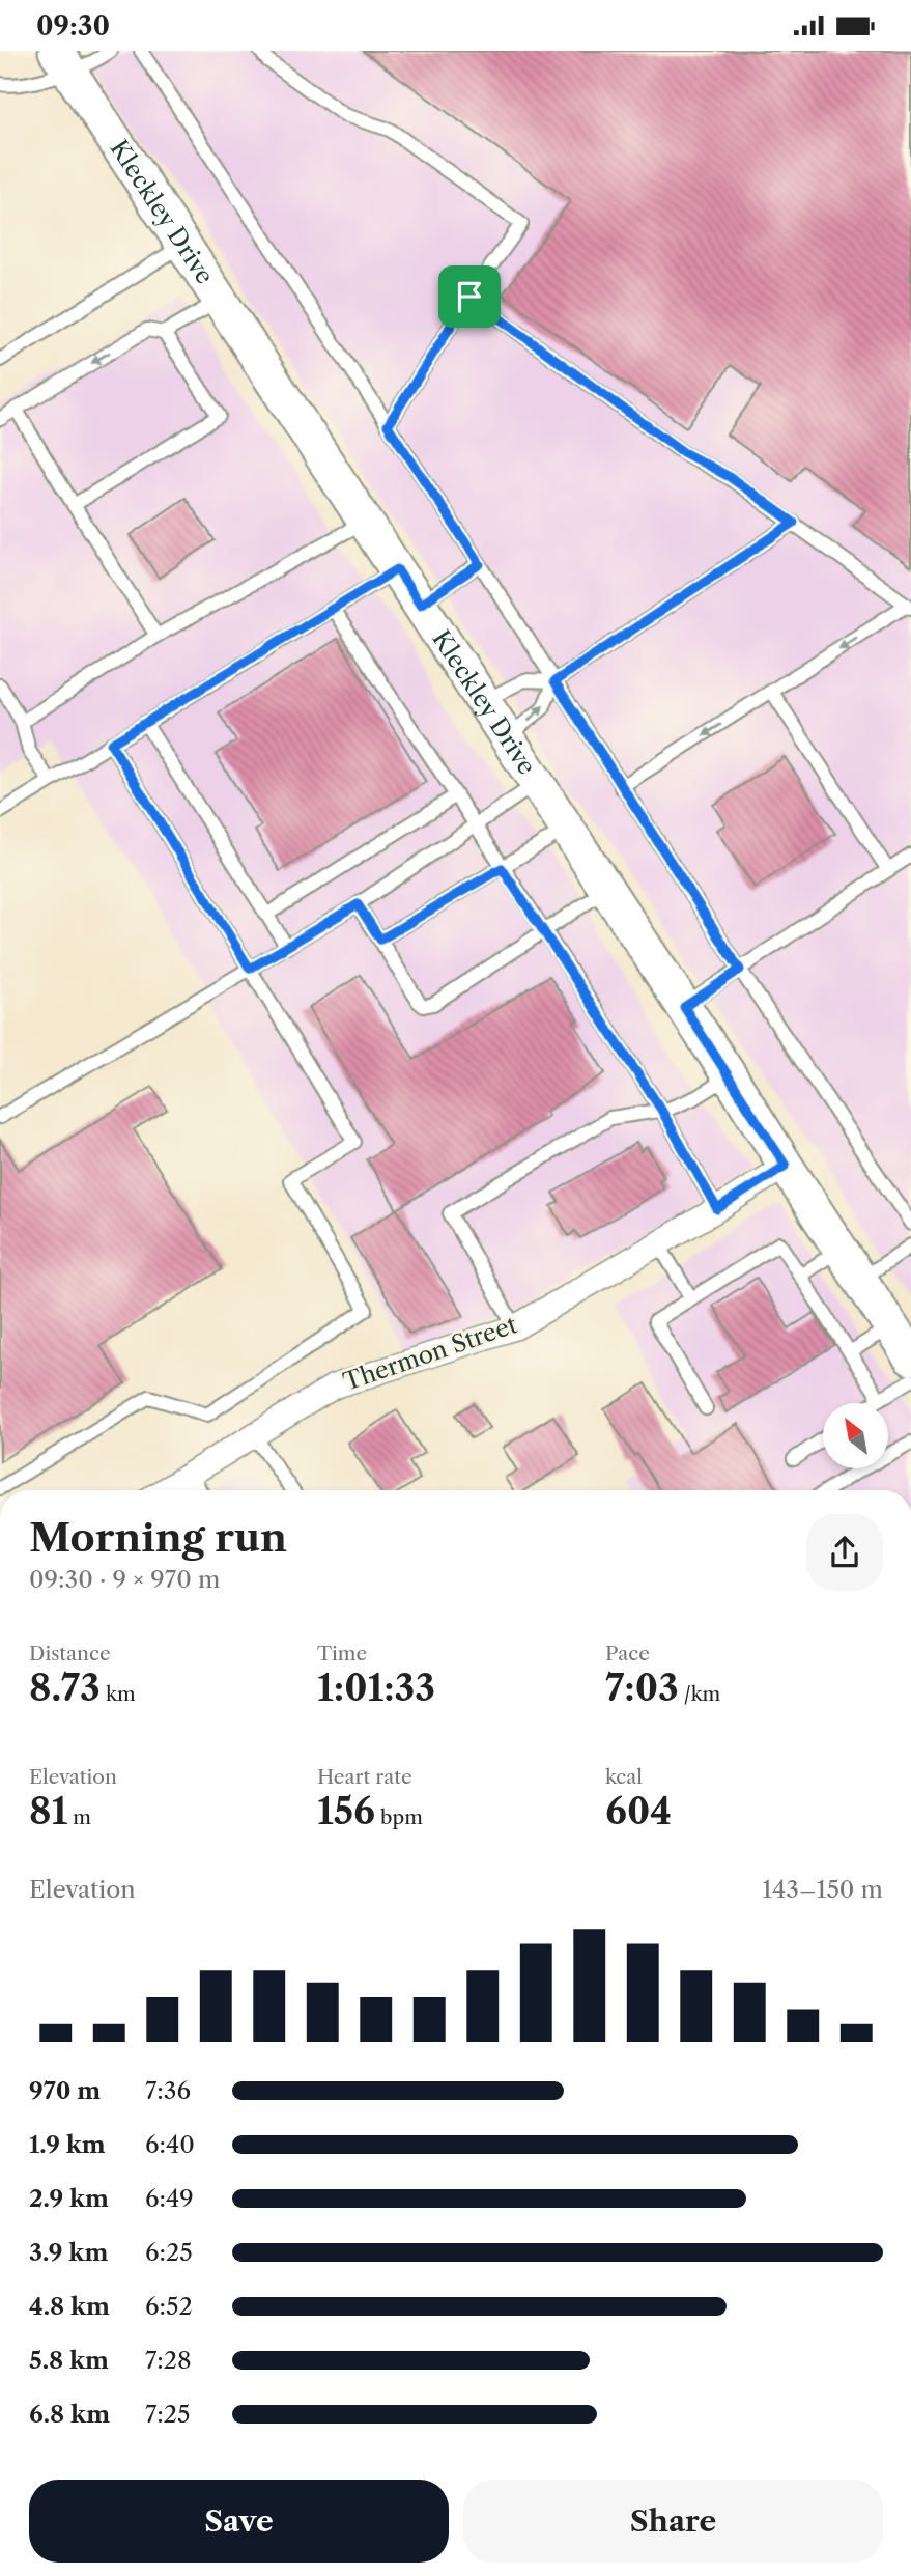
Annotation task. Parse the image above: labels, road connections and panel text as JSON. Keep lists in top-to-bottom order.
{
  "streets": {
    "street": ["Kleckley Drive", "Thermon Street"]
  },
  "crossings": [
    ["Kleckley Drive", "Thermon Street"]
  ],
  "north": "top left",
  "page": {
    "status": "09:30",
    "heading": ["Morning run", "09:30 · 9 × 970 m"],
    "stats": [
      ["Distance", "8.73 km"],
      ["Time", "1:01:33"],
      ["Pace", "7:03 /km"],
      ["Elevation", "81 m"],
      ["Heart rate", "156 bpm"],
      ["kcal", "604"]
    ],
    "chart": ["Elevation", "143–150 m"],
    "list": [
      {
        "name": "970 m",
        "note": "7:36"
      },
      {
        "name": "1.9 km",
        "note": "6:40"
      },
      {
        "name": "2.9 km",
        "note": "6:49"
      },
      {
        "name": "3.9 km",
        "note": "6:25"
      },
      {
        "name": "4.8 km",
        "note": "6:52"
      },
      {
        "name": "5.8 km",
        "note": "7:28"
      },
      {
        "name": "6.8 km",
        "note": "7:25"
      }
    ],
    "buttons": ["Save", "Share"]
  }
}
